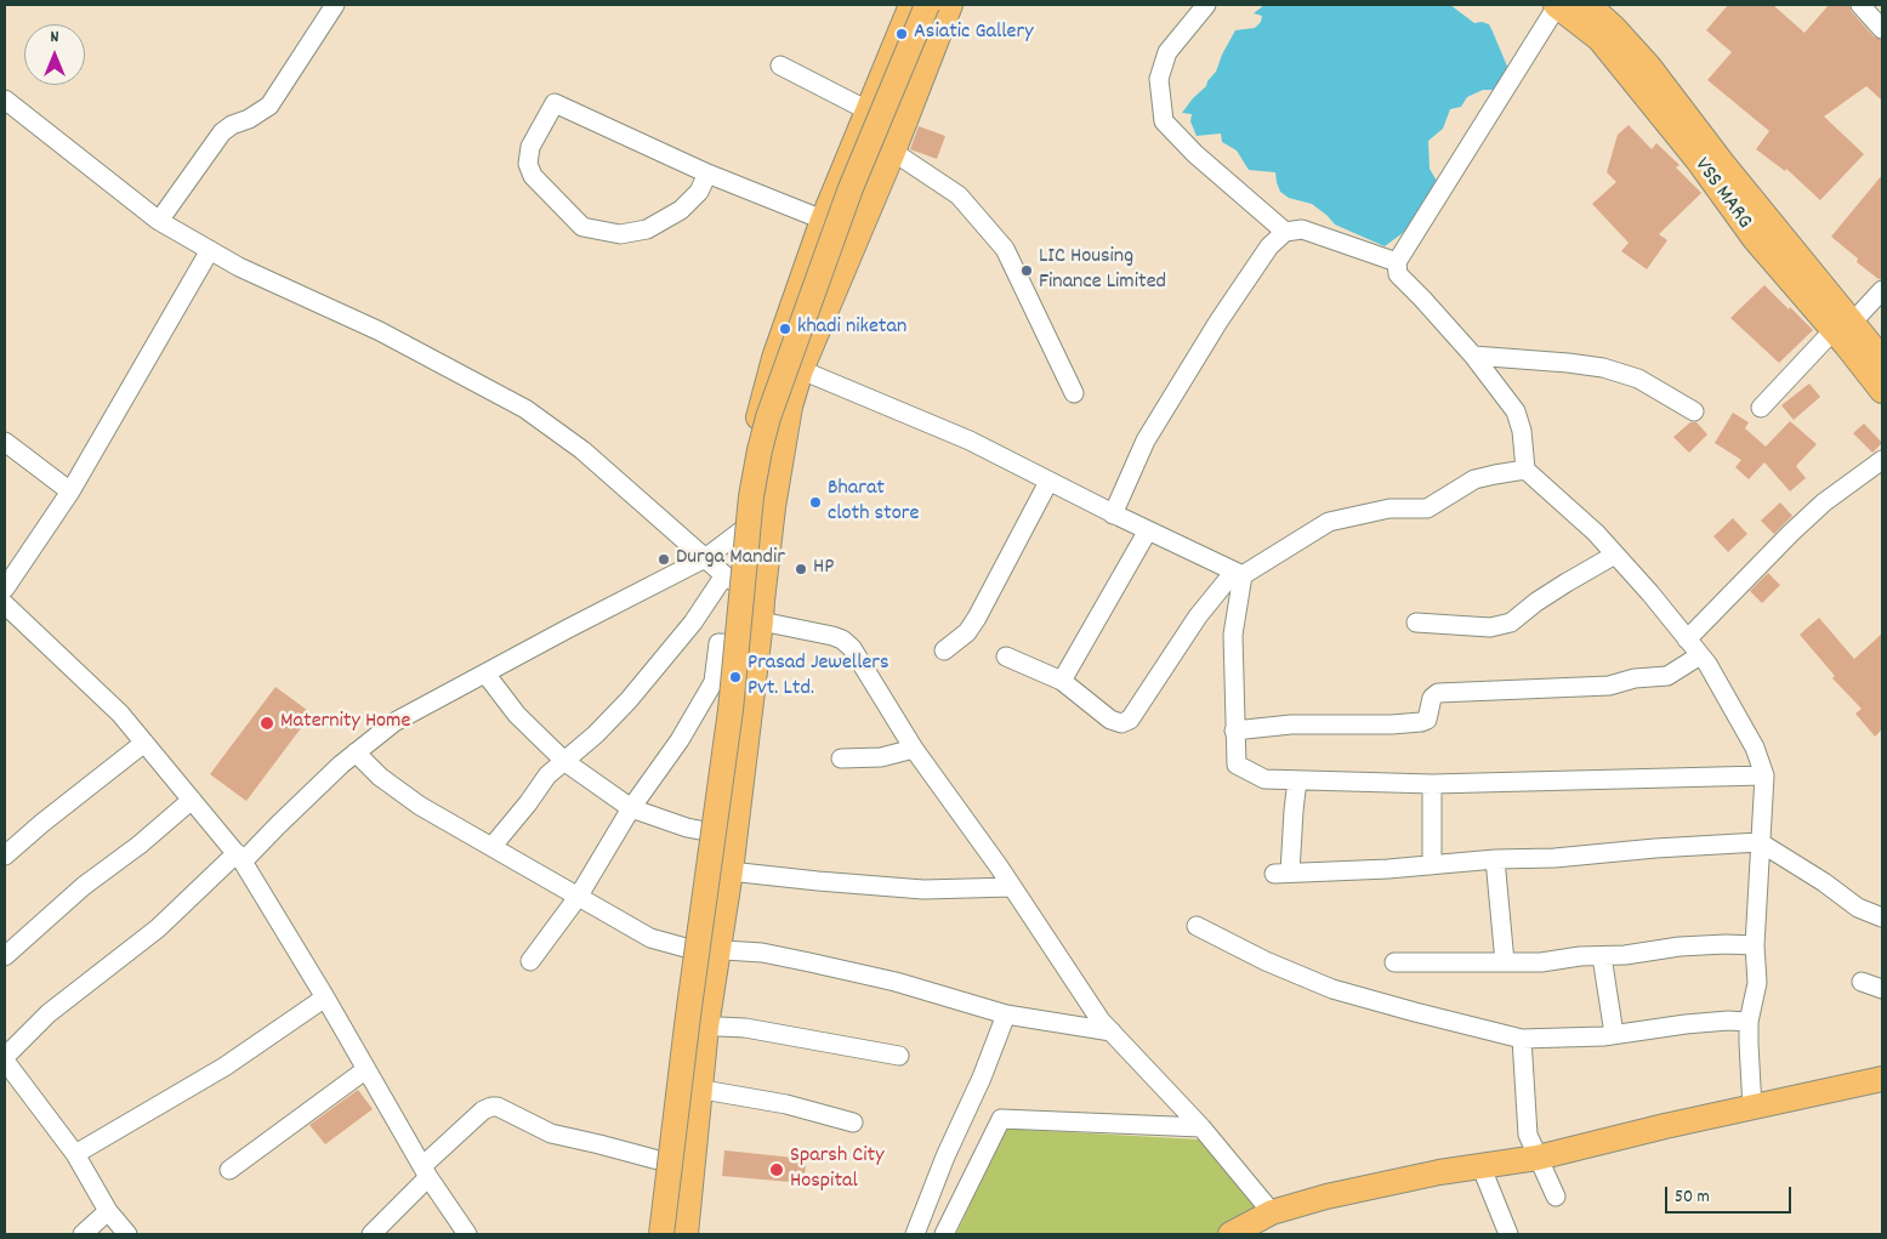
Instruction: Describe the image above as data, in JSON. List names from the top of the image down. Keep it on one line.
{"places":["Asiatic Gallery","LIC Housing Finance Limited","khadi niketan","Bharat cloth store","Durga Mandir","HP","Prasad Jewellers Pvt. Ltd.","Maternity Home","Sparsh City Hospital"],"scale_bar":"50 m","north":"top"}
